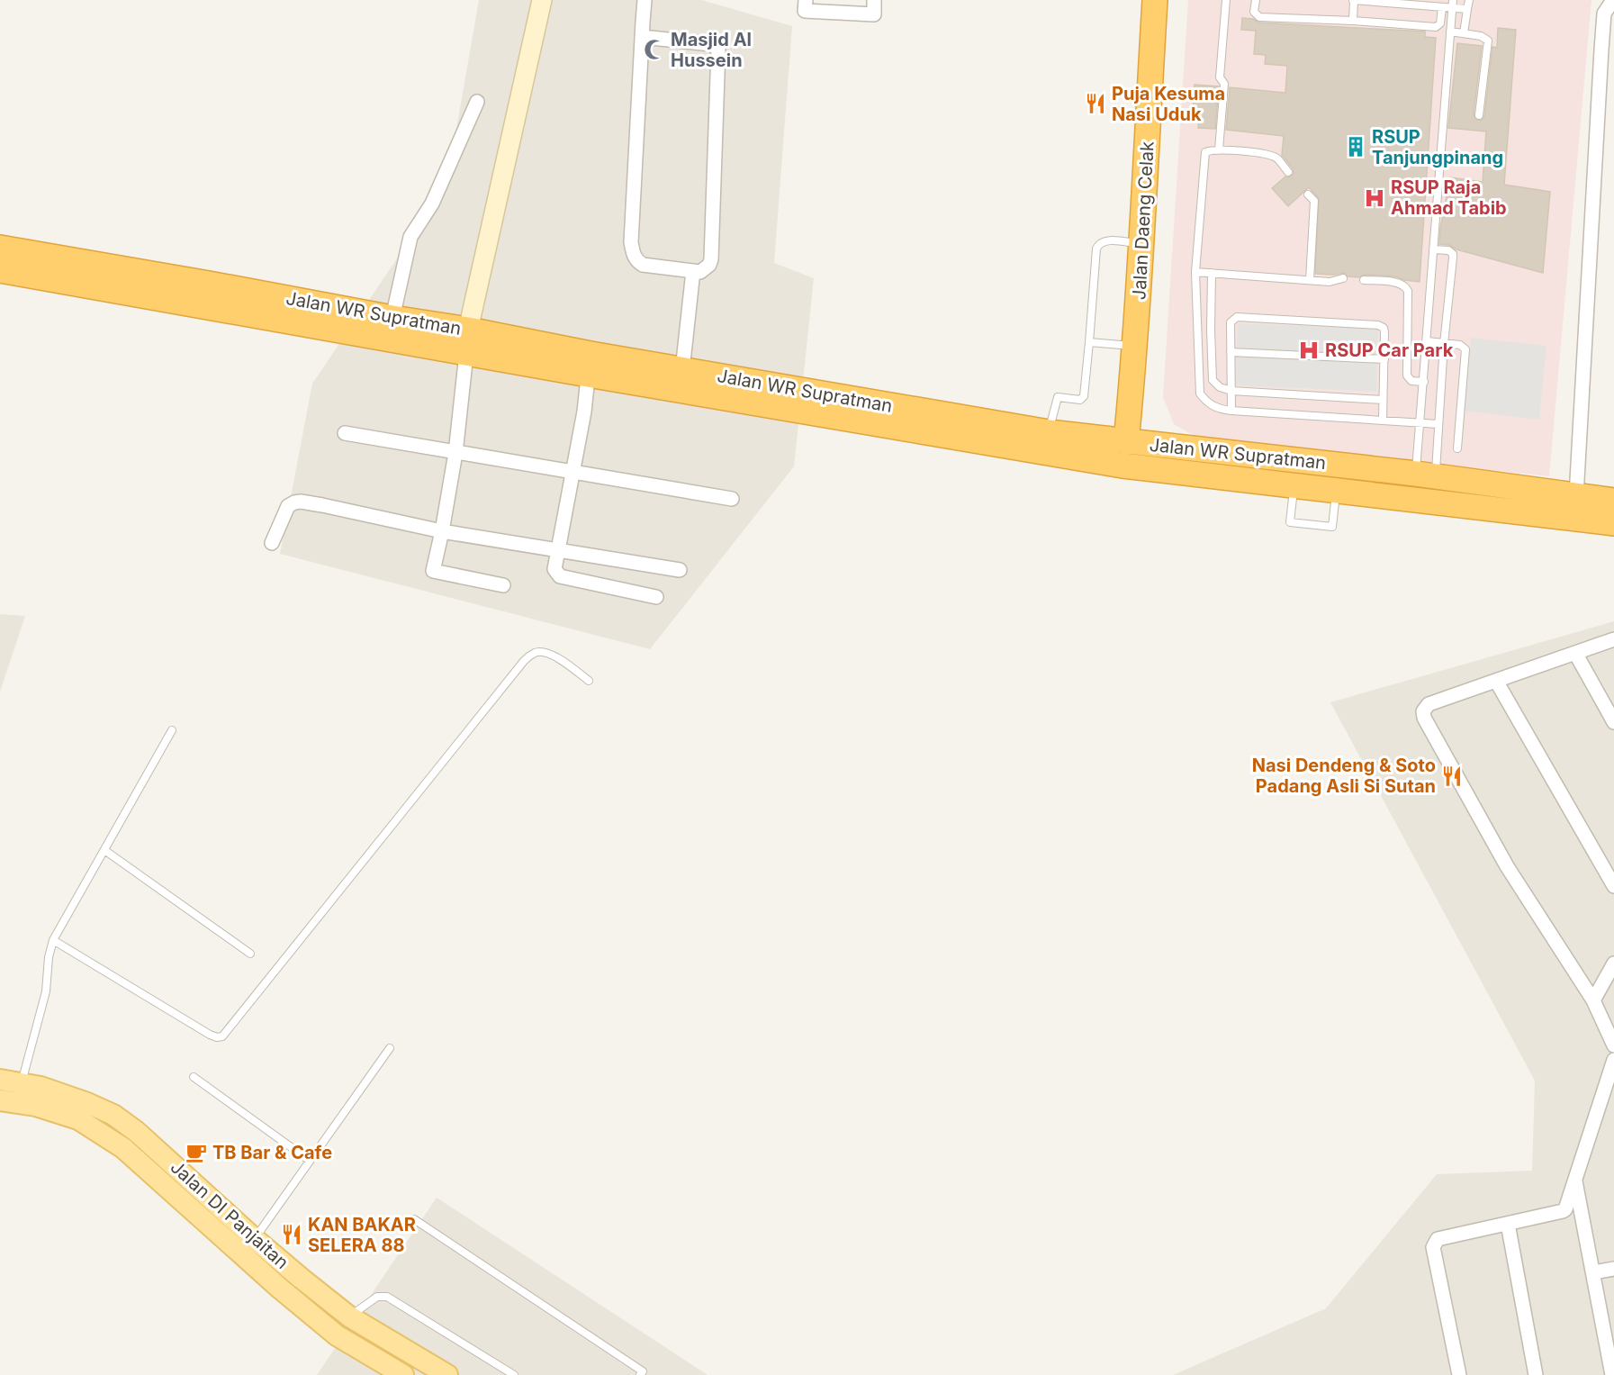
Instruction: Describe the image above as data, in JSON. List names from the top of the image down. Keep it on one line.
{"streets":{"highway":["Jalan Daeng Celak","Jalan WR Supratman"],"main road":["Jalan DI Panjaitan"]},"crossings":[["Jalan Daeng Celak","Jalan WR Supratman"]],"places":{"mosque":["Masjid Al Hussein"],"restaurant":["Puja Kesuma Nasi Uduk","Nasi Dendeng & Soto Padang Asli Si Sutan","KAN BAKAR SELERA 88"],"building":["RSUP Tanjungpinang"],"hospital":["RSUP Raja Ahmad Tabib","RSUP Car Park"],"cafe":["TB Bar & Cafe"]}}
